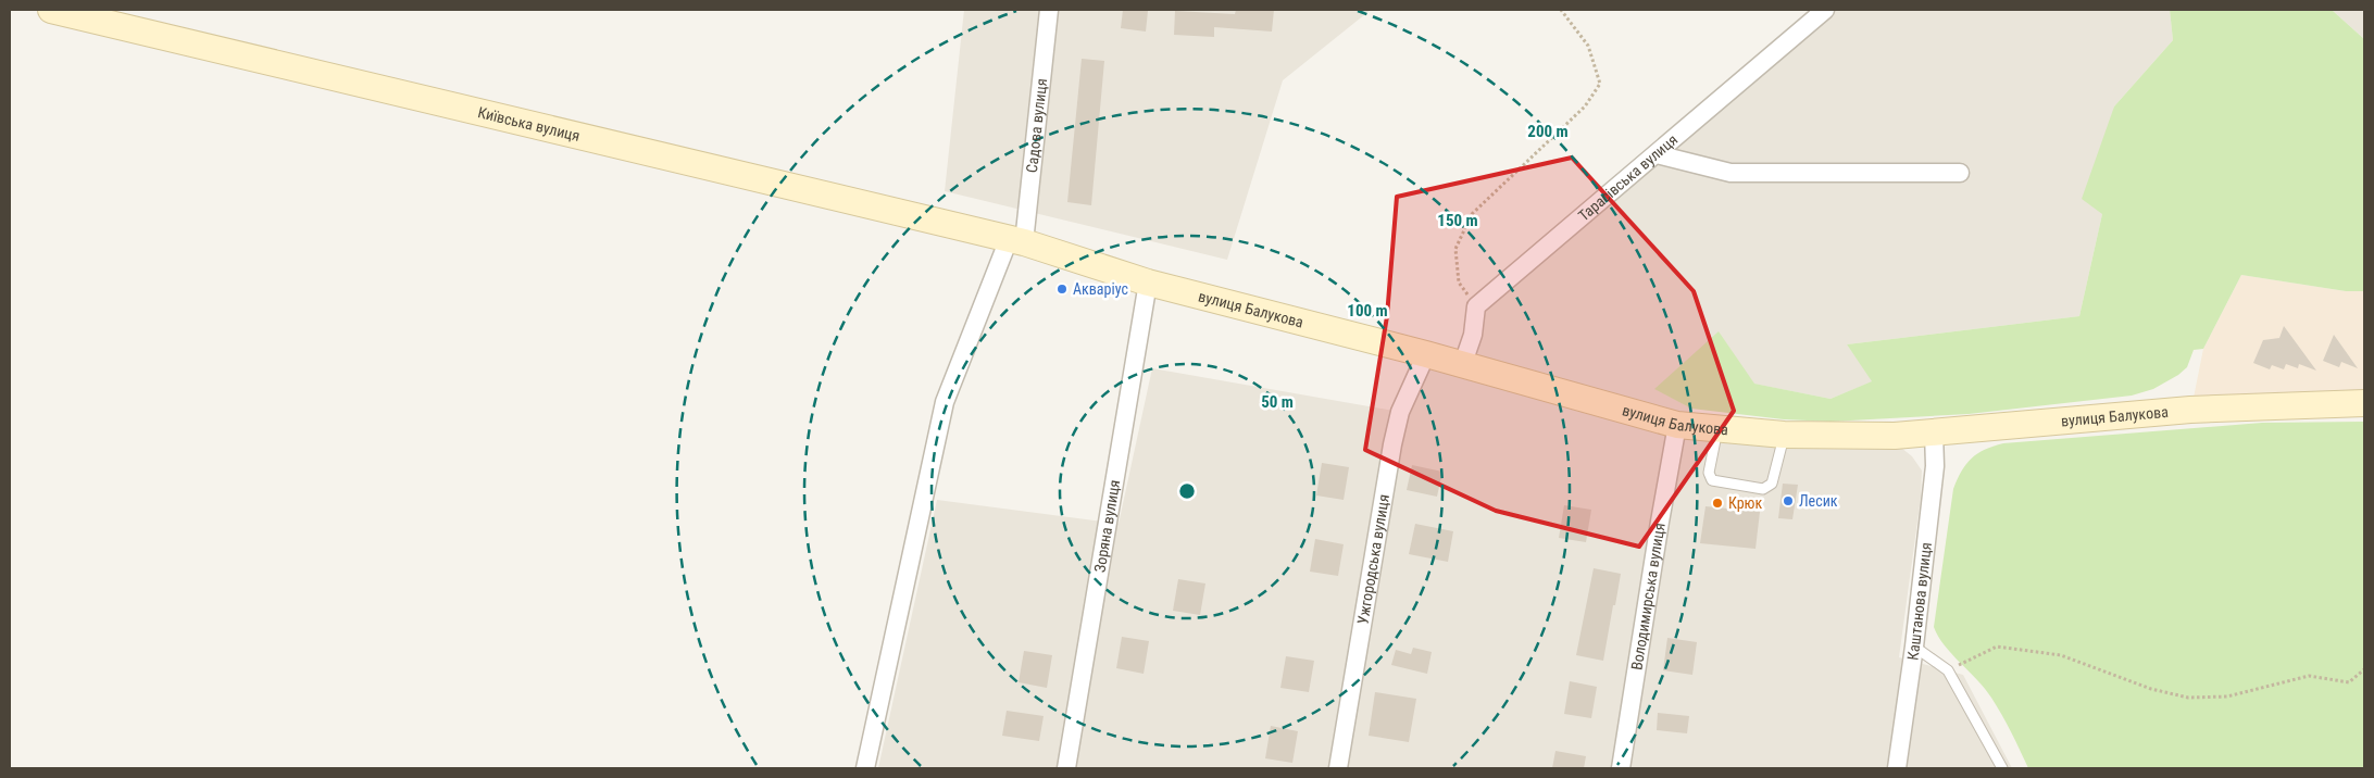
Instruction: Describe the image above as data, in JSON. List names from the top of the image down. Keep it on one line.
{"streets":{"main road":["Київська вулиця","вулиця Балукова"],"street":["Садова вулиця","Тарасівська вулиця","Зоряна вулиця","Ужгородська вулиця","Володимирська вулиця","Каштанова вулиця"]},"crossings":[["Київська вулиця","Садова вулиця"],["Київська вулиця","вулиця Балукова"],["Садова вулиця","вулиця Балукова"],["вулиця Балукова","Зоряна вулиця"],["вулиця Балукова","Ужгородська вулиця"],["вулиця Балукова","Володимирська вулиця"],["вулиця Балукова","Каштанова вулиця"]],"places":["Акваріус","Лесик","Крюк"],"rings":["200 m","150 m","100 m","50 m"]}
